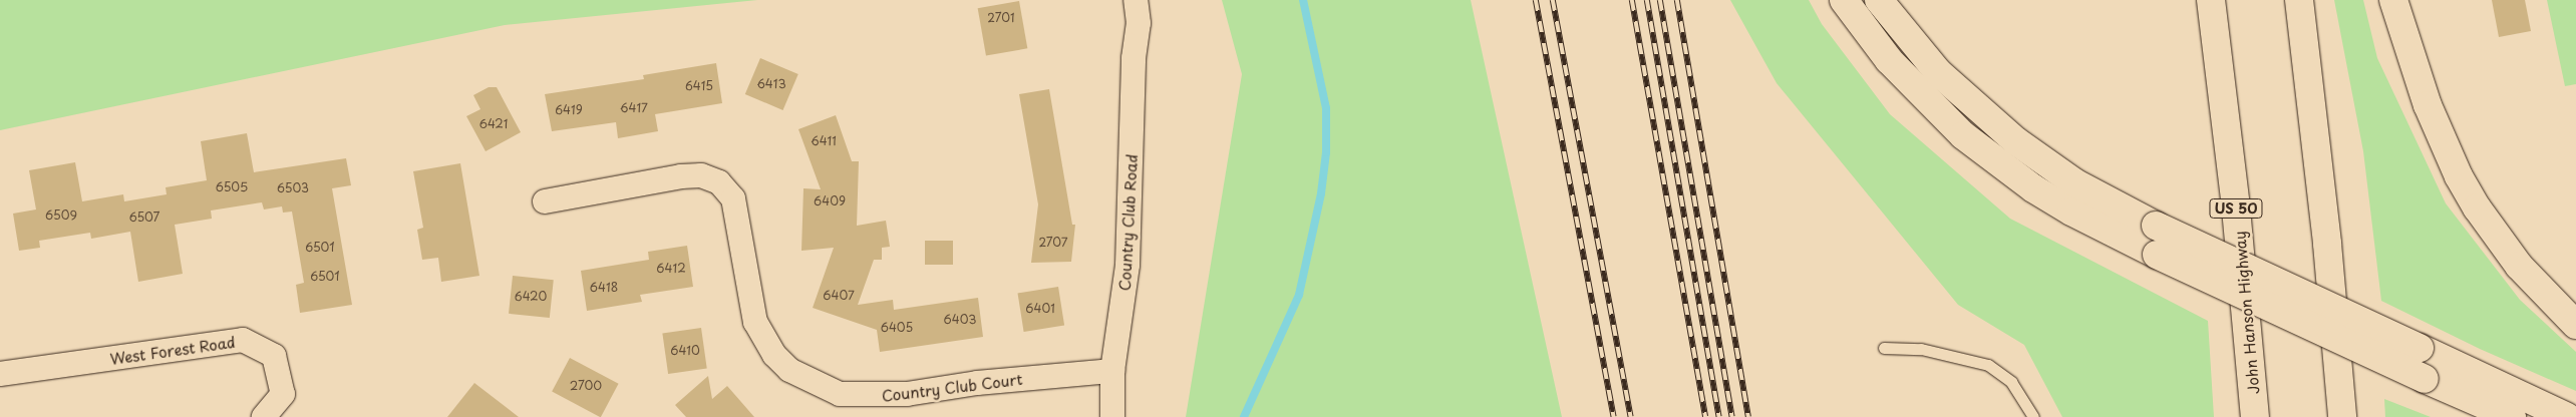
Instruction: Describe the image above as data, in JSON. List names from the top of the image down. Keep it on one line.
{"streets":{"highway":["US 50","John Hanson Highway"],"street":["Country Club Road","West Forest Road","Country Club Court"]},"crossings":[["Country Club Road","Country Club Court"]],"house_numbers":["2701","6413","6415","6417","6419","6421","6411","6505","6503","6409","6509","6507","2707","6501","6412","6501","6418","6407","6420","6401","6403","6405","6410","2700"]}
